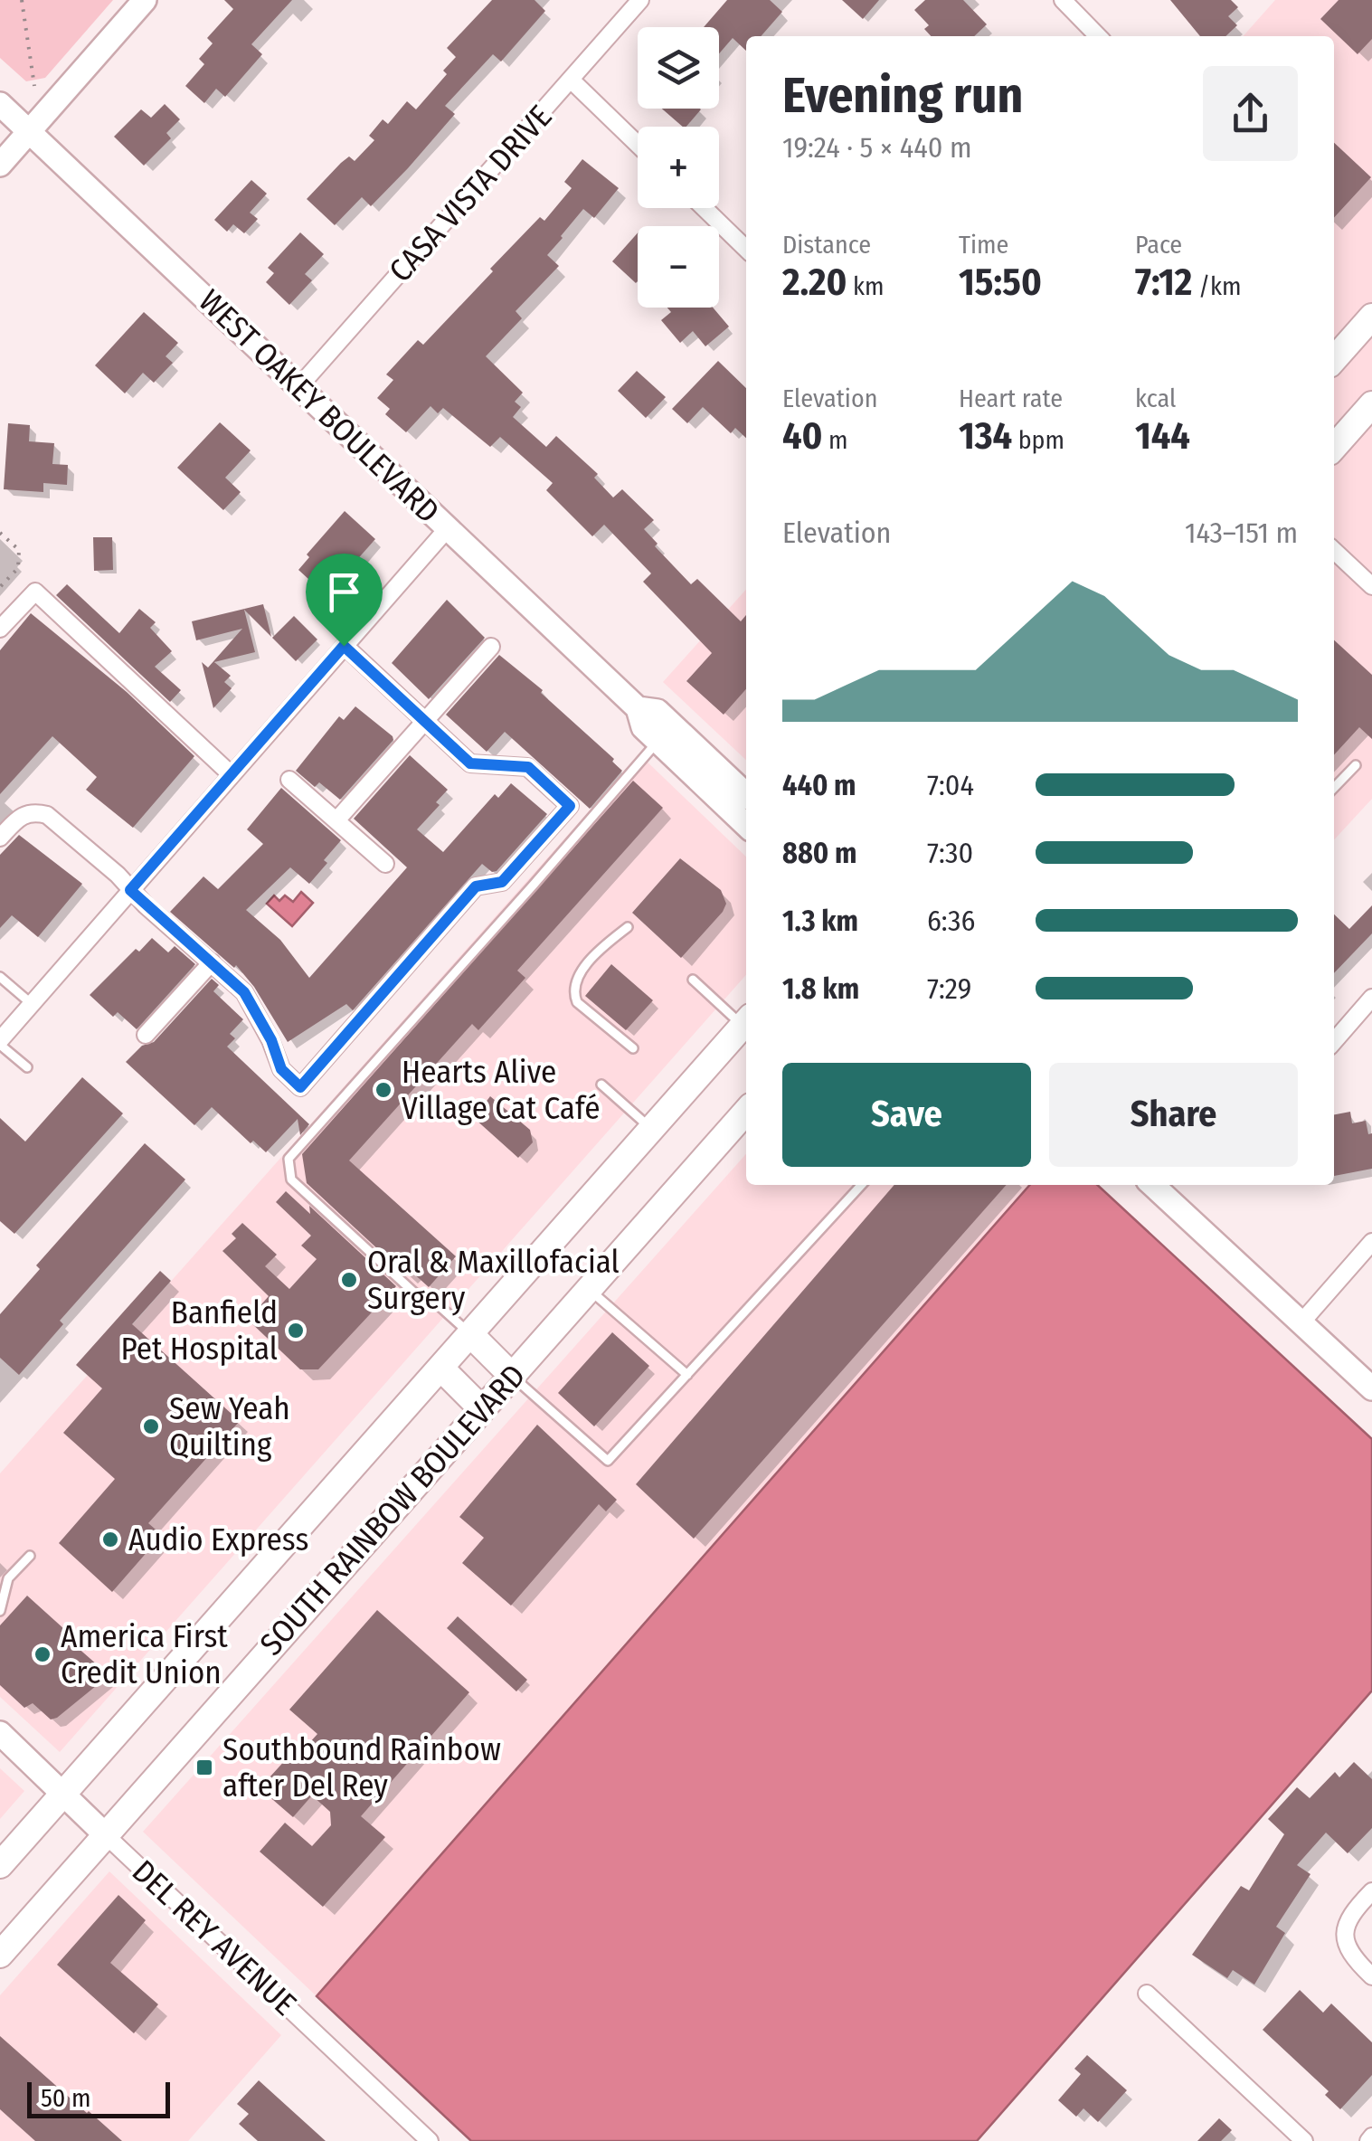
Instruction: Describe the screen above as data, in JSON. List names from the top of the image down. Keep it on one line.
{"streets":{"main road":["WEST OAKEY BOULEVARD","SOUTH RAINBOW BOULEVARD","DEL REY AVENUE"],"street":["CASA VISTA DRIVE"]},"crossings":[["CASA VISTA DRIVE","WEST OAKEY BOULEVARD"],["SOUTH RAINBOW BOULEVARD","DEL REY AVENUE"]],"places":{"other":["Hearts Alive Village Cat Café","Oral & Maxillofacial Surgery","Banfield Pet Hospital","Sew Yeah Quilting","Audio Express","America First Credit Union"],"transit":["Southbound Rainbow after Del Rey"]},"scale_bar":"50 m","page":{"map_buttons":["+","−"],"heading":["Evening run","19:24 · 5 × 440 m"],"stats":[["Distance","2.20 km"],["Time","15:50"],["Pace","7:12 /km"],["Elevation","40 m"],["Heart rate","134 bpm"],["kcal","144"]],"chart":["Elevation","143–151 m"],"list":[{"name":"440 m","note":"7:04"},{"name":"880 m","note":"7:30"},{"name":"1.3 km","note":"6:36"},{"name":"1.8 km","note":"7:29"}],"buttons":["Save","Share"],"scale":"50 m"}}
